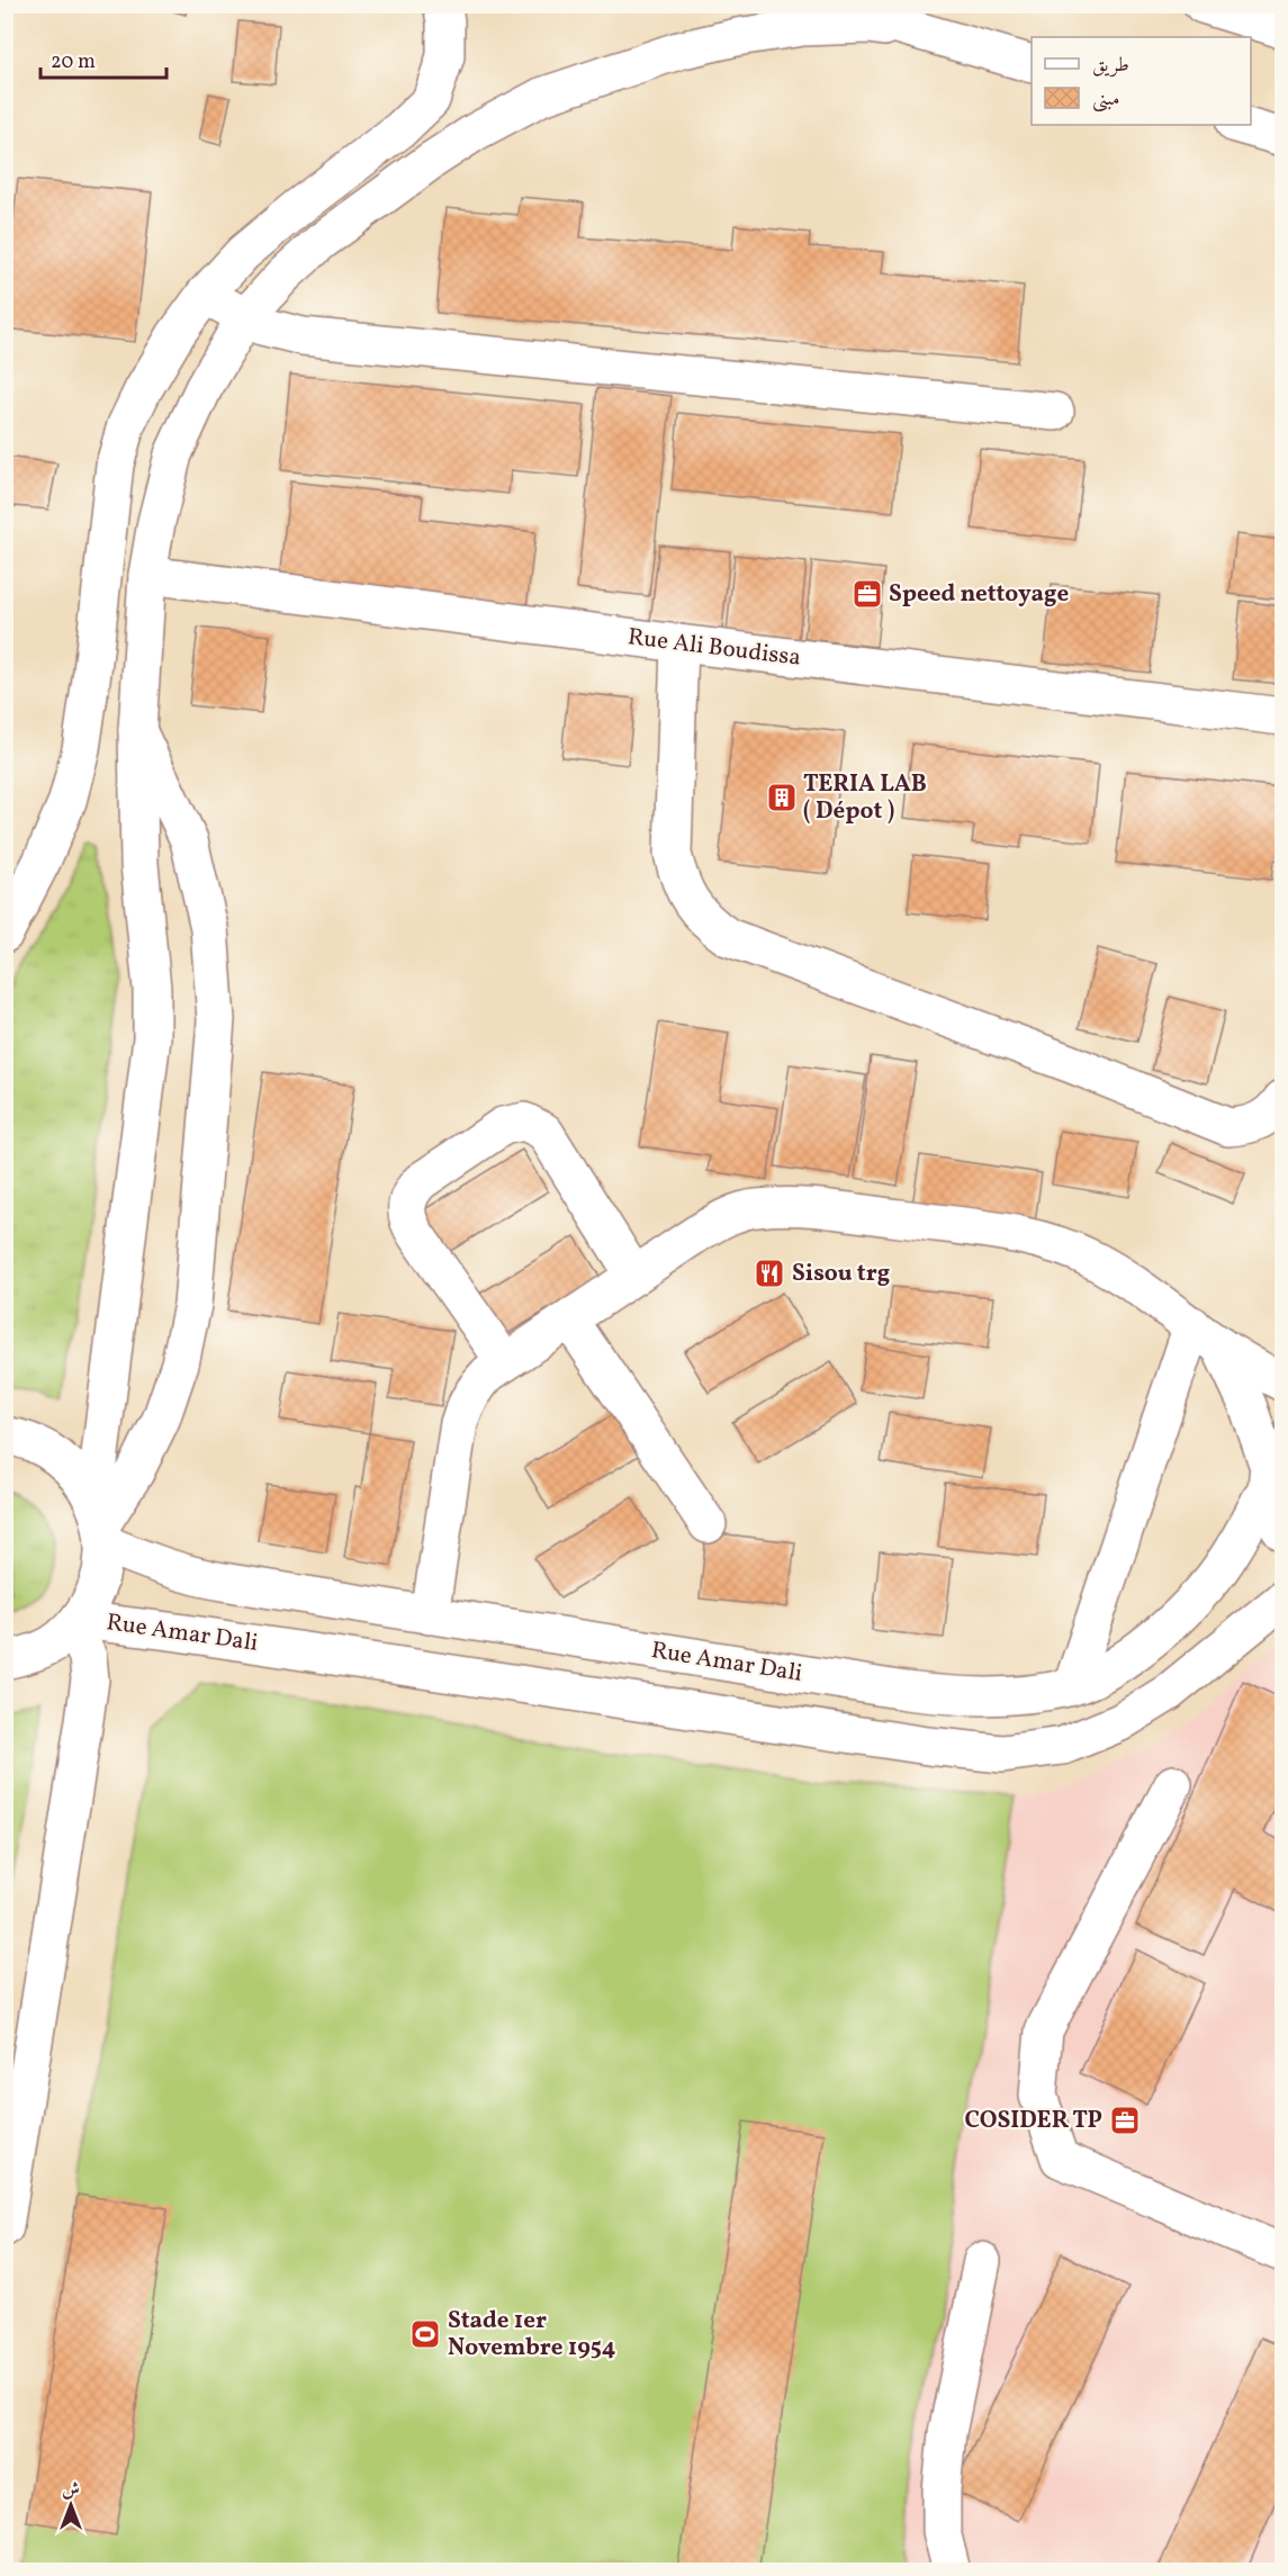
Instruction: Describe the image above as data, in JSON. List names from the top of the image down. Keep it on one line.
{"streets":{"main road":["Rue Ali Boudissa","Rue Amar Dali"]},"places":{"office":["Speed nettoyage","COSIDER TP"],"building":["TERIA LAB ( Dépot )"],"restaurant":["Sisou trg"],"sports":["Stade 1er Novembre 1954"]},"legend":["طريق","مبنى"],"scale_bar":"20 m","north":"top"}
